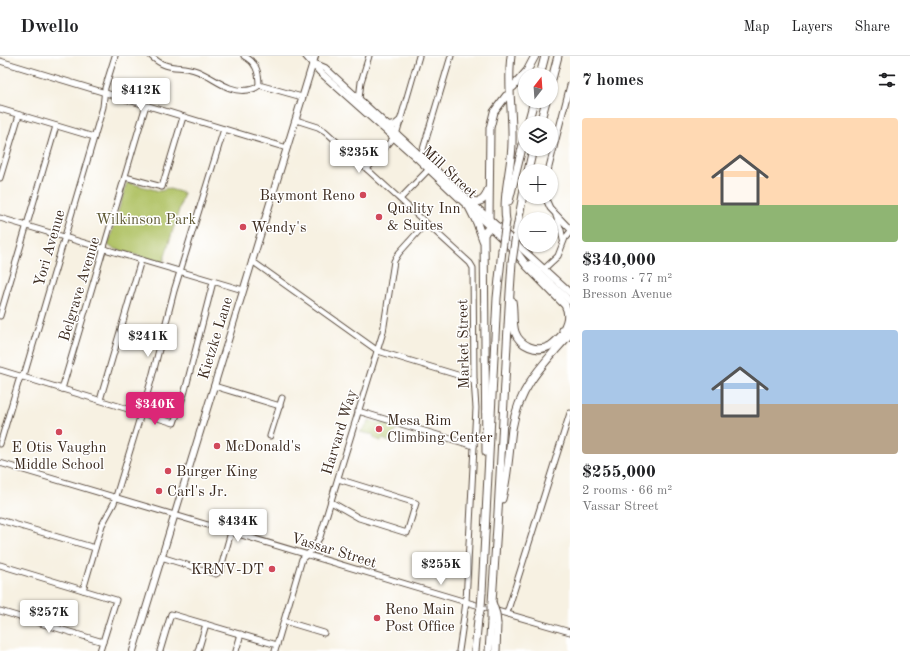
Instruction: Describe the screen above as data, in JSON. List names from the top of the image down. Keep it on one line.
{"streets":{"main road":["Mill Street","Kietzke Lane"],"street":["Yori Avenue","Belgrave Avenue","Market Street","Harvard Way","Vassar Street"]},"crossings":[["Mill Street","Kietzke Lane"],["Kietzke Lane","Market Street"],["Kietzke Lane","Vassar Street"],["Market Street","Harvard Way"],["Market Street","Vassar Street"],["Harvard Way","Vassar Street"]],"parks":["Wilkinson Park"],"places":["Baymont Reno","Quality Inn & Suites","Wendy's","Mesa Rim Climbing Center","E Otis Vaughn Middle School","McDonald's","Burger King","Carl's Jr.","KRNV-DT","Reno Main Post Office"],"north":"top","page":{"header":"Dwello","nav":["Map","Layers","Share"],"heading":"7 homes","map_buttons":["+","−"],"price":["$412K","$235K","$241K","$340K","$434K","$255K","$257K"],"list":[{"name":"$340,000","note":"3 rooms · 77 m² · Bresson Avenue"},{"name":"$255,000","note":"2 rooms · 66 m² · Vassar Street"}]}}
